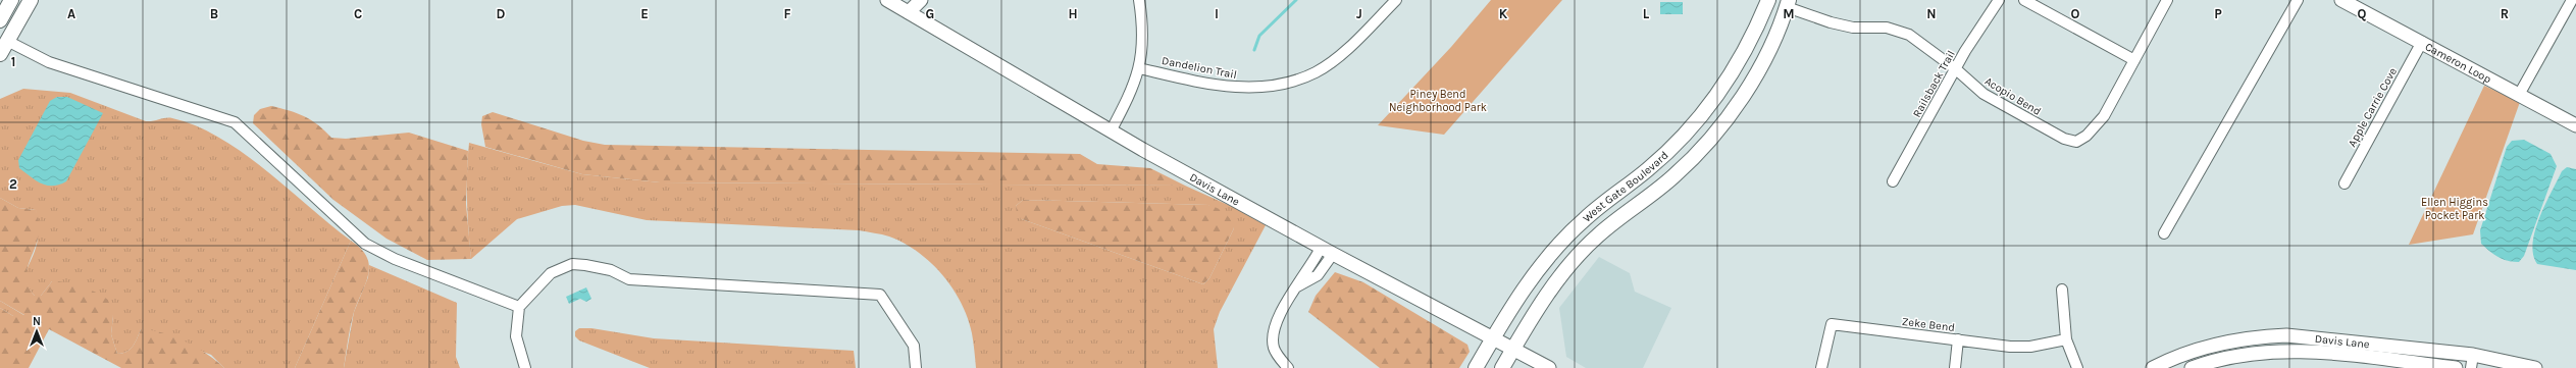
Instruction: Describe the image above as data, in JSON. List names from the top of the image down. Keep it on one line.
{"streets":{"main road":["West Gate Boulevard"],"street":["Cameron Loop","Dandelion Trail","Railsback Trail","Acopio Bend","Apple Carrie Cove","Davis Lane","Zeke Bend"]},"crossings":[["Cameron Loop","Apple Carrie Cove"],["Railsback Trail","Acopio Bend"],["Acopio Bend","West Gate Boulevard"],["West Gate Boulevard","Davis Lane"]],"parks":["Piney Bend Neighborhood Park","Ellen Higgins Pocket Park"],"north":"top","grid":{"columns":["A","B","C","D","E","F","G","H","I","J","K","L","M","N","O","P","Q","R"],"rows":["1","2"]}}
